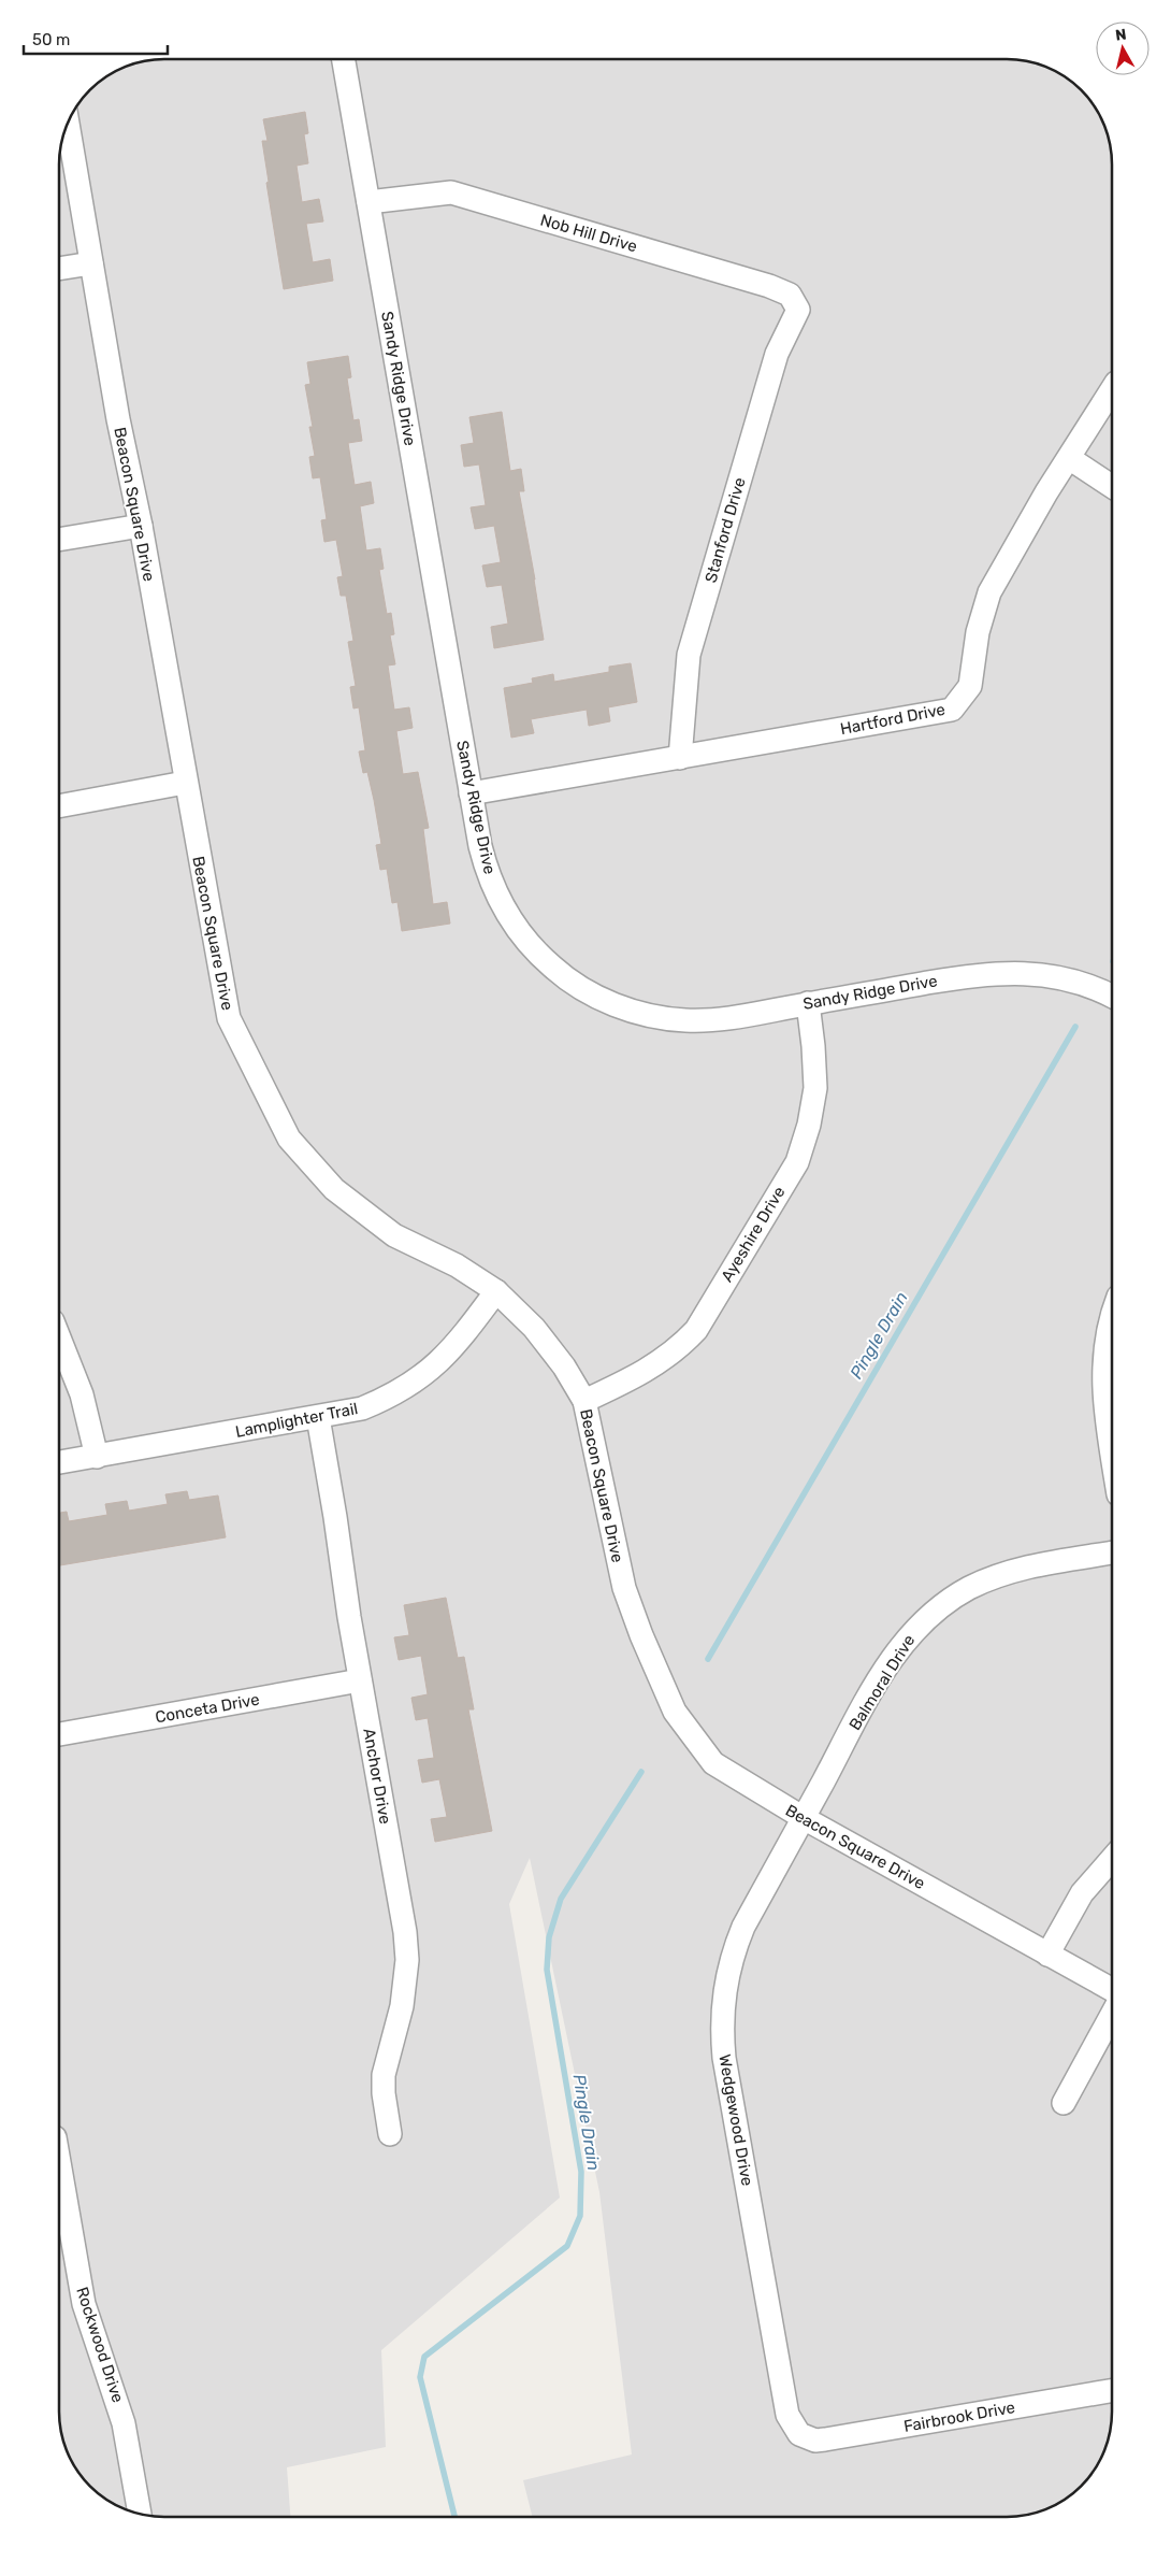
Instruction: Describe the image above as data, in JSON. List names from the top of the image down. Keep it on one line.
{"streets":{"street":["Nob Hill Drive","Sandy Ridge Drive","Beacon Square Drive","Stanford Drive","Hartford Drive","Ayeshire Drive","Lamplighter Trail","Balmoral Drive","Conceta Drive","Anchor Drive","Wedgewood Drive","Rockwood Drive","Fairbrook Drive"]},"crossings":[["Nob Hill Drive","Sandy Ridge Drive"],["Nob Hill Drive","Stanford Drive"],["Sandy Ridge Drive","Hartford Drive"],["Sandy Ridge Drive","Ayeshire Drive"],["Beacon Square Drive","Ayeshire Drive"],["Beacon Square Drive","Lamplighter Trail"],["Beacon Square Drive","Balmoral Drive"],["Beacon Square Drive","Wedgewood Drive"],["Stanford Drive","Hartford Drive"],["Lamplighter Trail","Anchor Drive"],["Balmoral Drive","Wedgewood Drive"],["Conceta Drive","Anchor Drive"],["Wedgewood Drive","Fairbrook Drive"]],"water":["Pingle Drain"],"scale_bar":"50 m","north":"top"}
